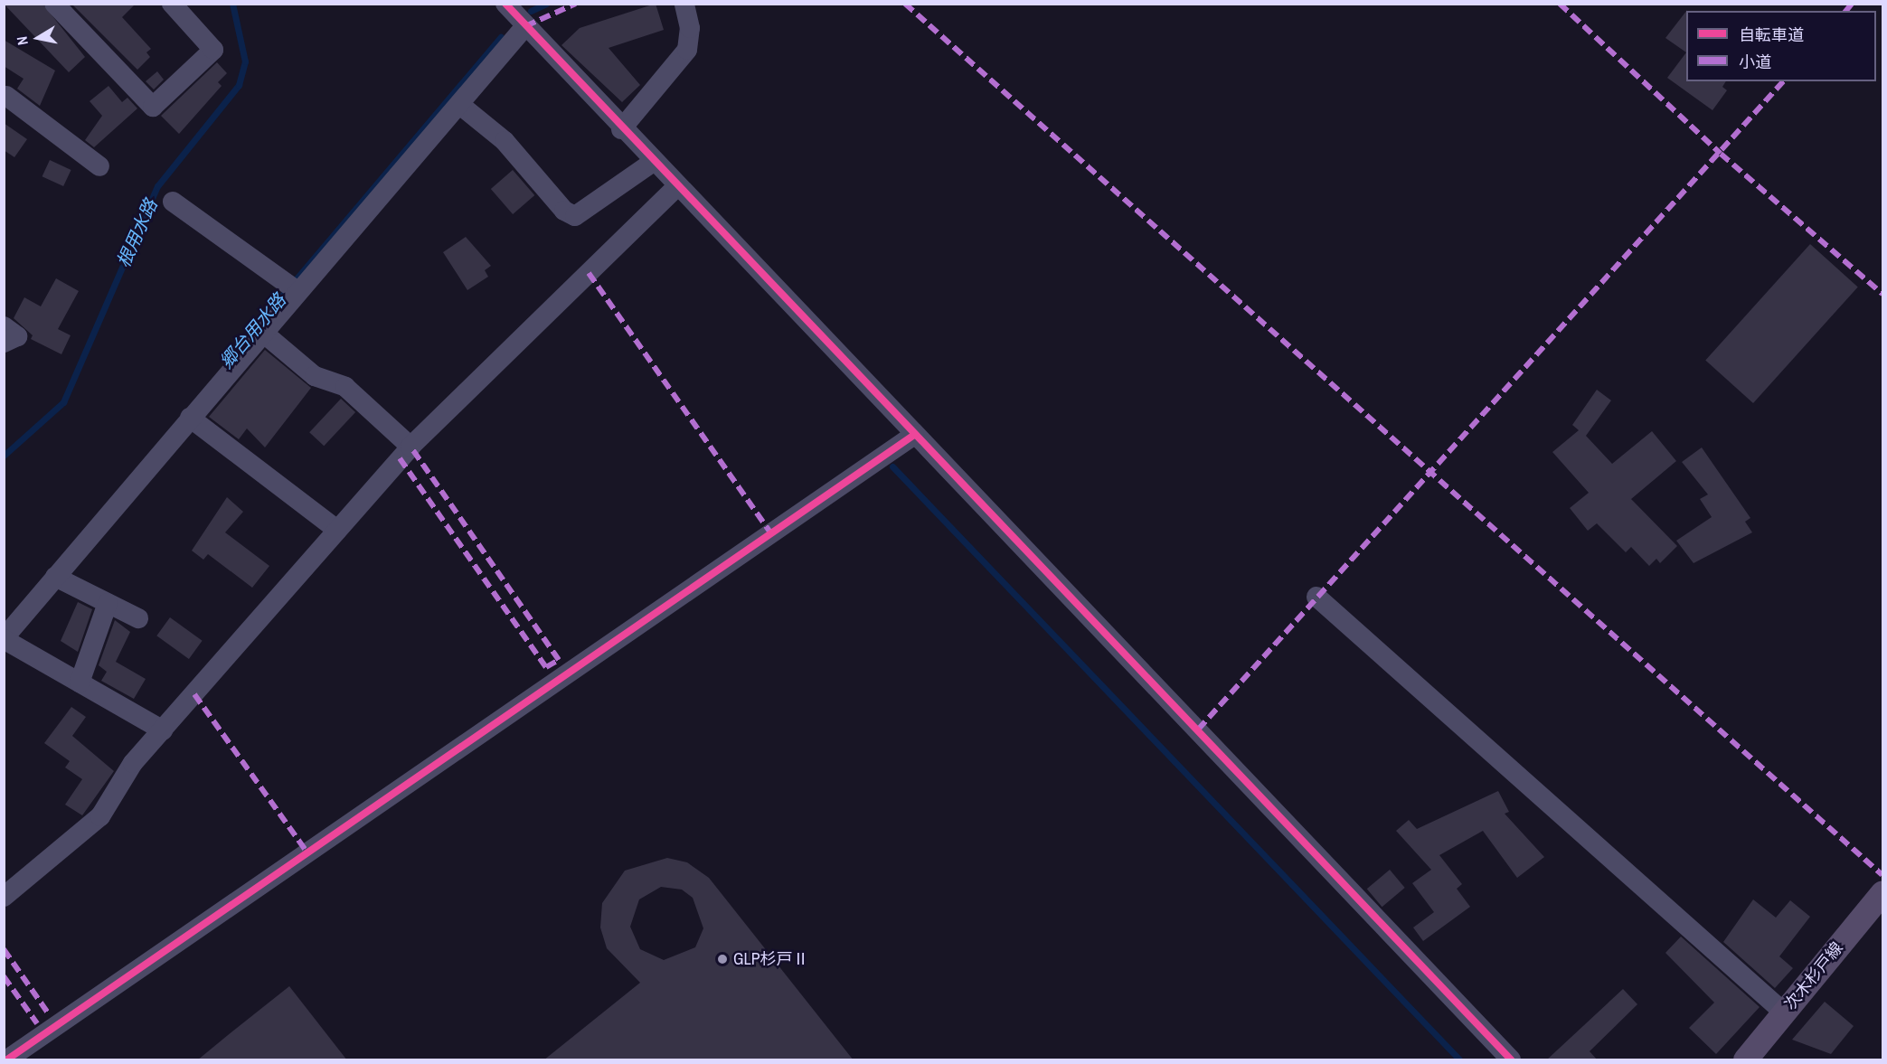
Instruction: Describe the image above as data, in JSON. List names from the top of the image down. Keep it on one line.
{"streets":{"main road":["次木杉戸線"]},"water":["根用水路","郷台用水路"],"places":["GLP杉戸Ⅱ"],"legend":["自転車道","小道"],"north":"left"}
